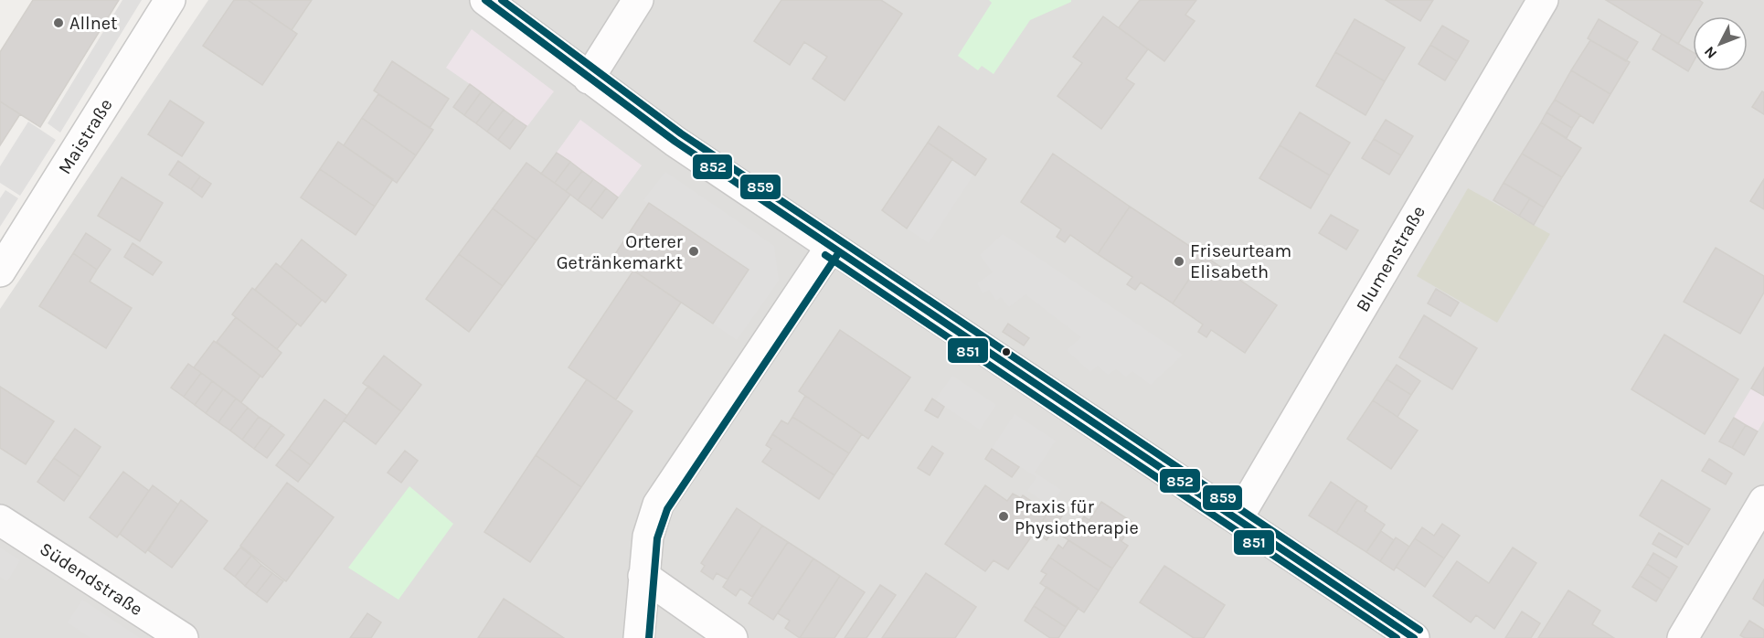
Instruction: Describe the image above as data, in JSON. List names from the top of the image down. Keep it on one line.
{"streets":{"street":["Maistraße","Blumenstraße","Südendstraße"]},"places":["Allnet","Orterer Getränkemarkt","Friseurteam Elisabeth","Praxis für Physiotherapie"],"lines":["transit line 852","transit line 859","transit line 851"],"north":"bottom left"}
